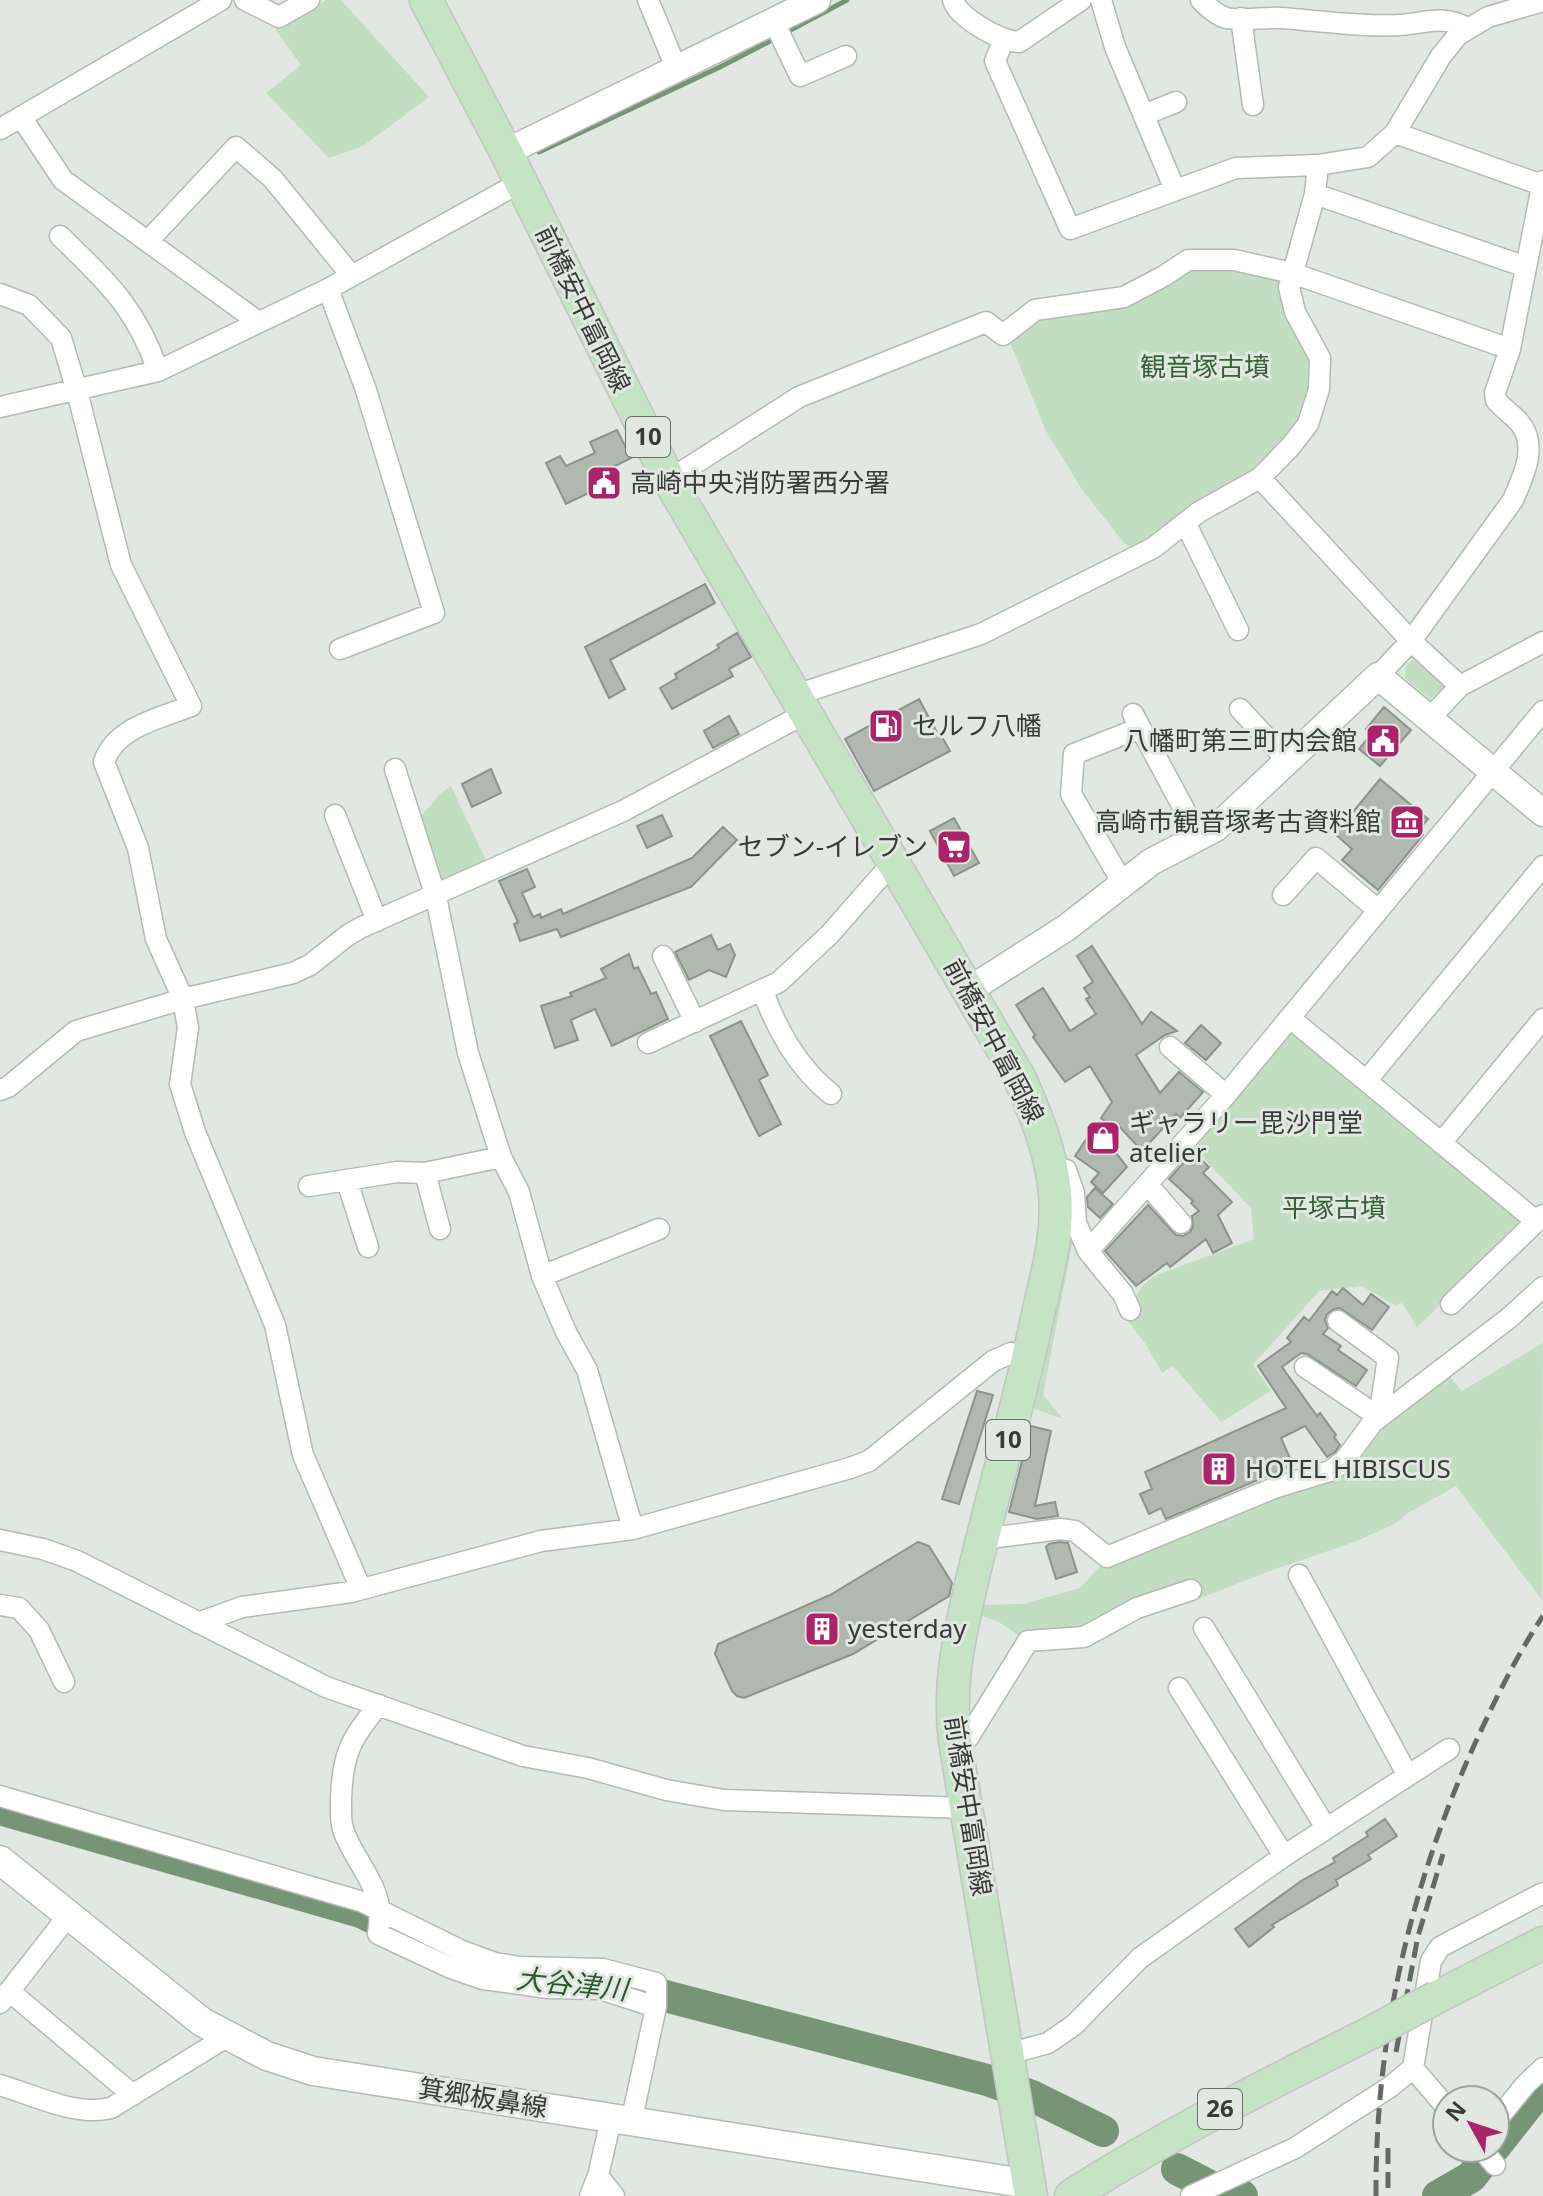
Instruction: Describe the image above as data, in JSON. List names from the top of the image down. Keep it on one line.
{"streets":{"main road":["前橋安中富岡線","10","箕郷板鼻線","26"]},"crossings":[["前橋安中富岡線","箕郷板鼻線"]],"water":["大谷津川"],"parks":["観音塚古墳","平塚古墳"],"places":{"public building":["高崎中央消防署西分署","八幡町第三町内会館"],"fuel station":["セルフ八幡"],"museum":["高崎市観音塚考古資料館"],"supermarket":["セブン-イレブン"],"shop":["ギャラリー毘沙門堂 atelier"],"building":["HOTEL HIBISCUS","yesterday"]},"north":"top left"}
